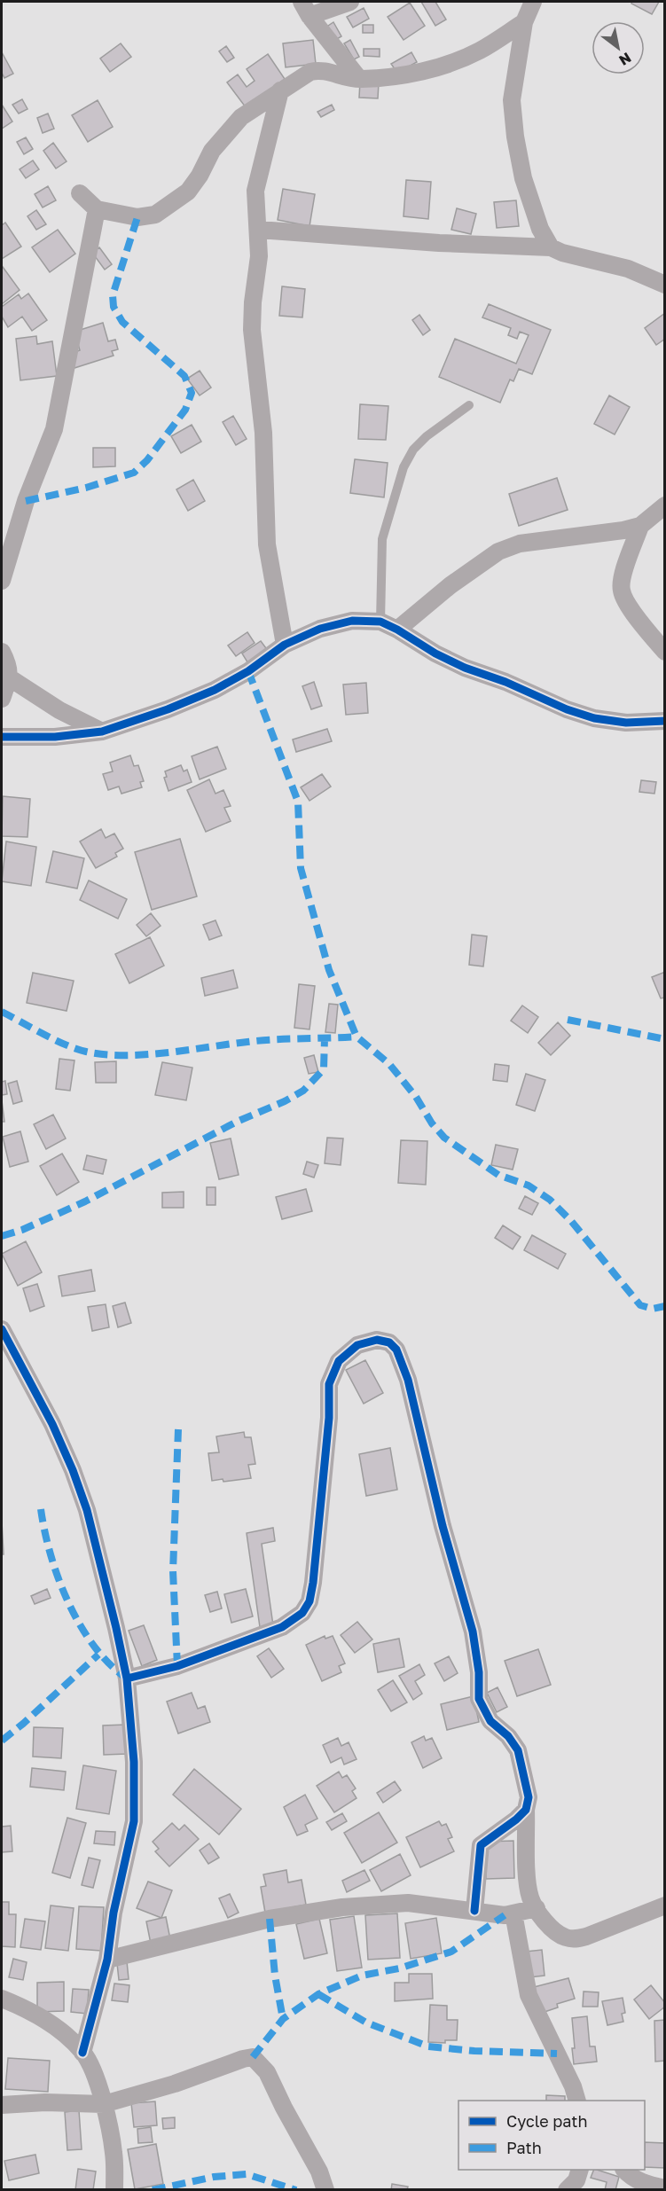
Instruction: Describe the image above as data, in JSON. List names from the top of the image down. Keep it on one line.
{"legend":["Cycle path","Path"],"north":"bottom right"}
